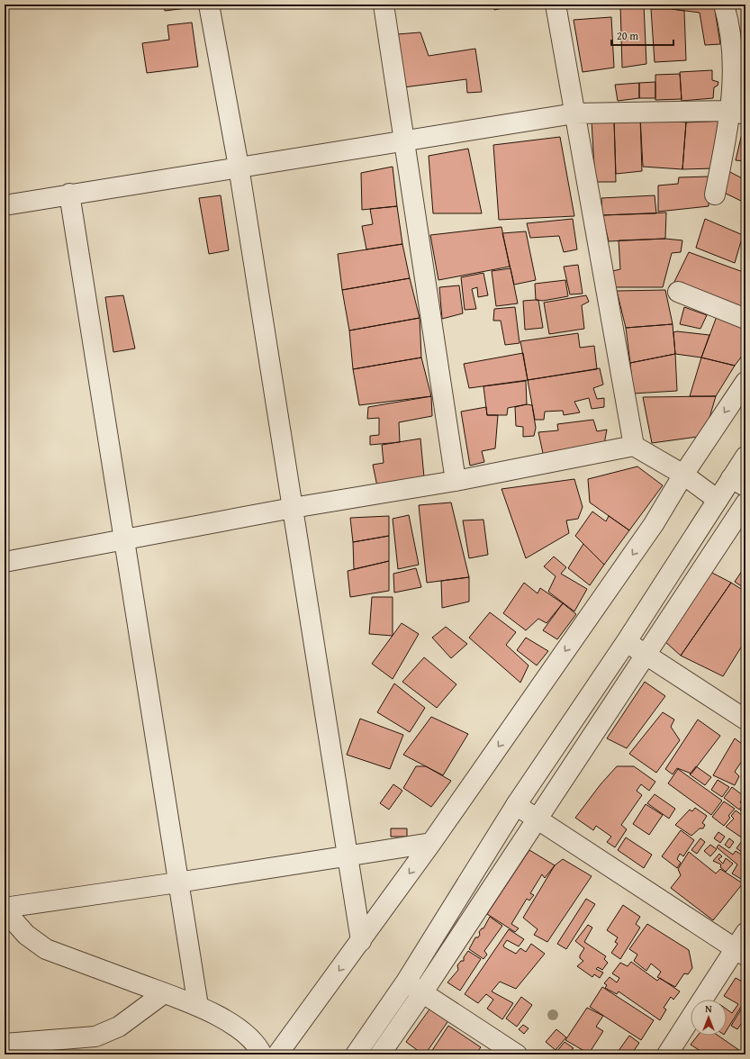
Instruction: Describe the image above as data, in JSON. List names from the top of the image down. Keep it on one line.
{"scale_bar":"20 m","north":"top"}
